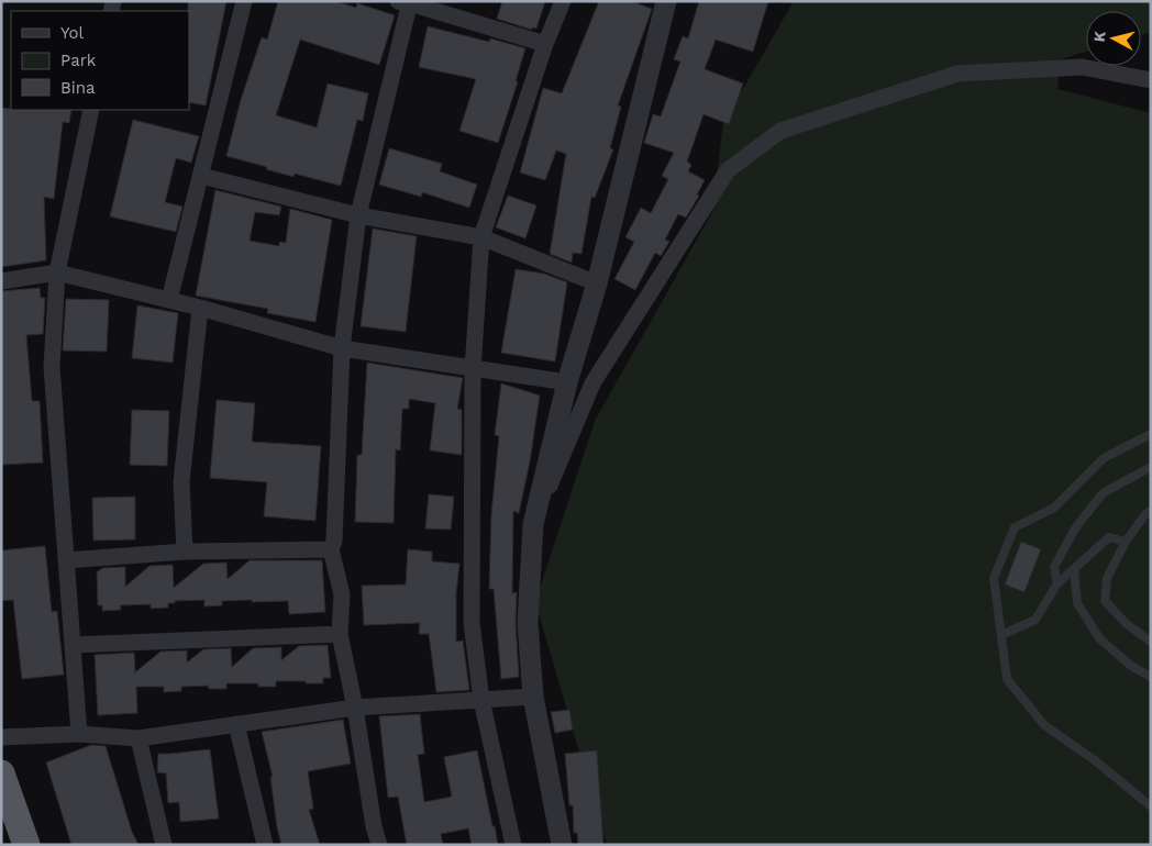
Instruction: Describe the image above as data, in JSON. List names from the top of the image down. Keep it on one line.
{"legend":["Yol","Park","Bina"],"north":"left"}
